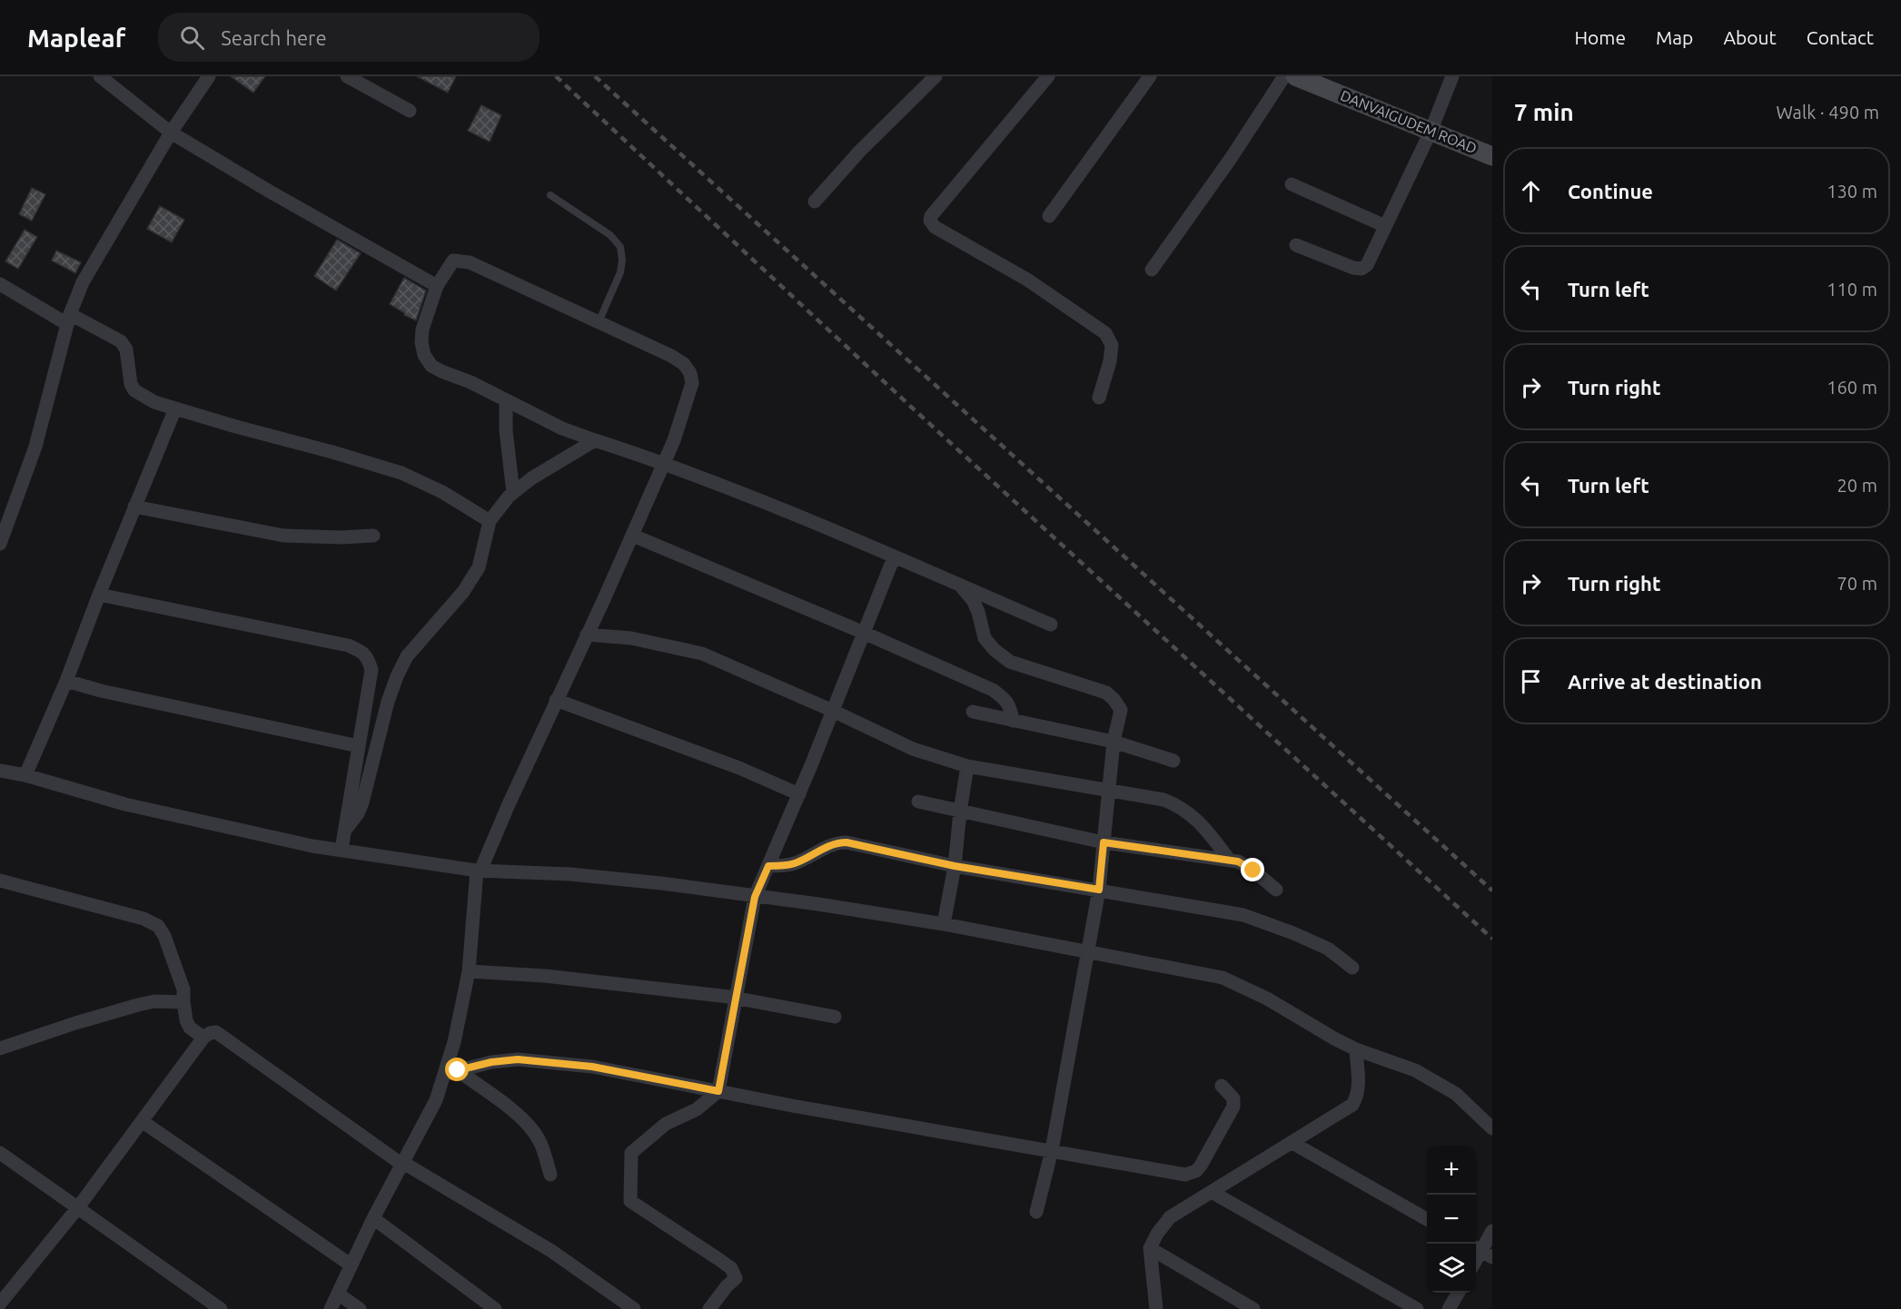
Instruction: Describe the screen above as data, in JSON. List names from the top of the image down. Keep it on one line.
{"streets":{"street":["DANVAIGUDEM ROAD"]},"page":{"header":"Mapleaf","search":"Search here","nav":["Home","Map","About","Contact"],"heading":["7 min","Walk · 490 m"],"list":[["Continue","130 m"],["Turn left","110 m"],["Turn right","160 m"],["Turn left","20 m"],["Turn right","70 m"],"Arrive at destination"],"map_buttons":["+","−"]}}
